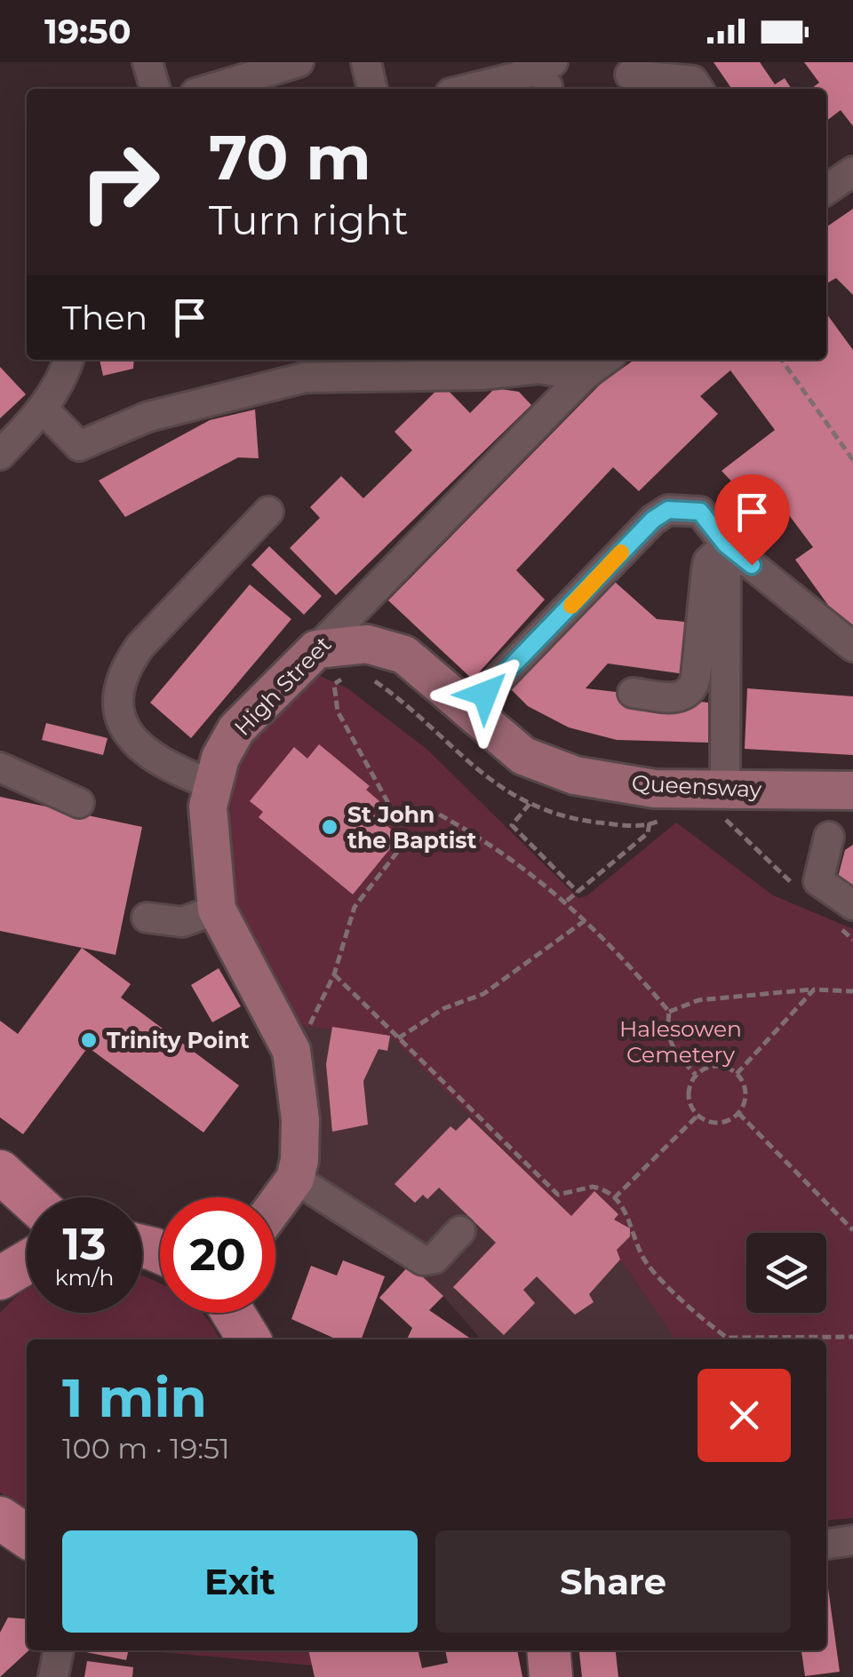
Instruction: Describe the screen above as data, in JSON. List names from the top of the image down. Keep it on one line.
{"streets":{"main road":["High Street","Queensway"]},"crossings":[["High Street","Queensway"]],"parks":["Halesowen Cemetery"],"places":["St John the Baptist","Trinity Point"],"page":{"status":"19:50","turn":["70 m","Turn right"],"then":"Then","speed":"13 km/h","limit":"20","heading":["1 min","100 m · 19:51"],"buttons":["Exit","Share"]}}
